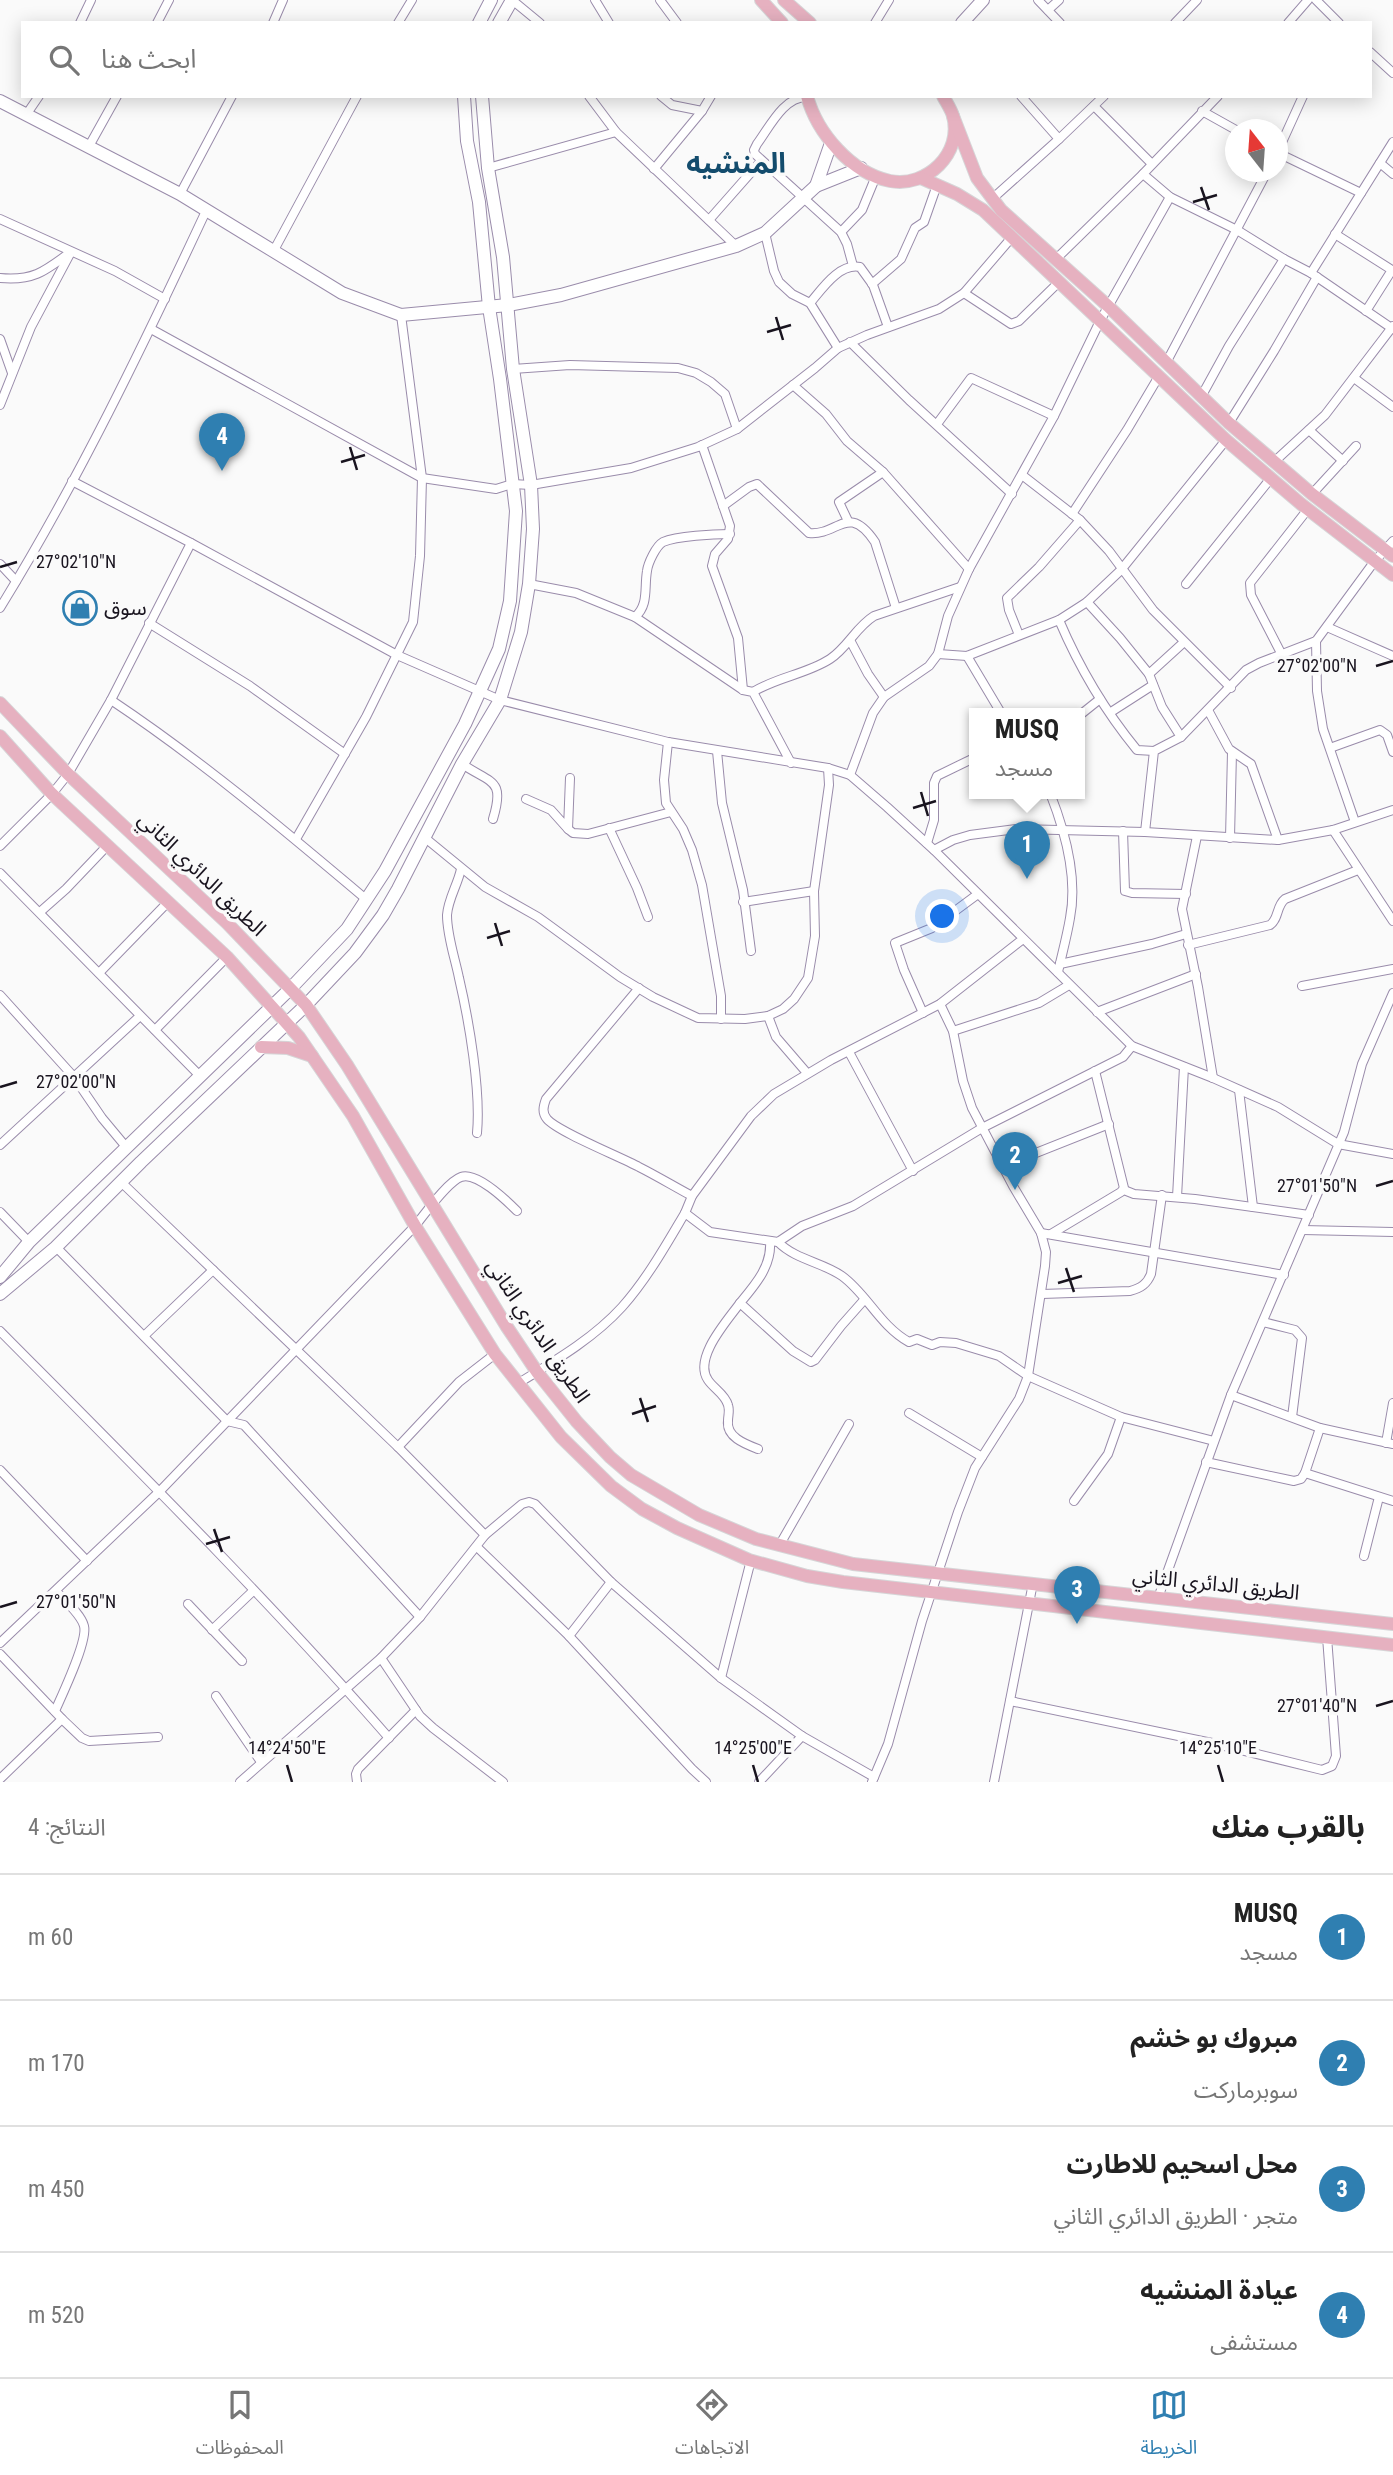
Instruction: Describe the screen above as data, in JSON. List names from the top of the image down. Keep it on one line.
{"streets":{"main road":["الطريق الدائري الثاني"]},"districts":["المنشيه"],"places":{"shop":["سوق"]},"north":"top","page":{"search":"ابحث هنا","pins":["4","1","2","3"],"popup":["MUSQ","مسجد"],"heading":["بالقرب منك","النتائج: 4"],"list":[{"mark":"1","name":"MUSQ","note":"مسجد","value":"60 m"},{"mark":"2","name":"مبروك بو خشم","note":"سوبرماركت","value":"170 m"},{"mark":"3","name":"محل اسحيم للاطارت","note":"متجر · الطريق الدائري الثاني","value":"450 m"},{"mark":"4","name":"عيادة المنشيه","note":"مستشفى","value":"520 m"}],"nav":["الخريطة","الاتجاهات","المحفوظات"]},"coordinates":["27°02'10\"N","27°02'00\"N","27°01'50\"N","27°01'40\"N","14°24'50\"E","14°25'00\"E","14°25'10\"E"]}
